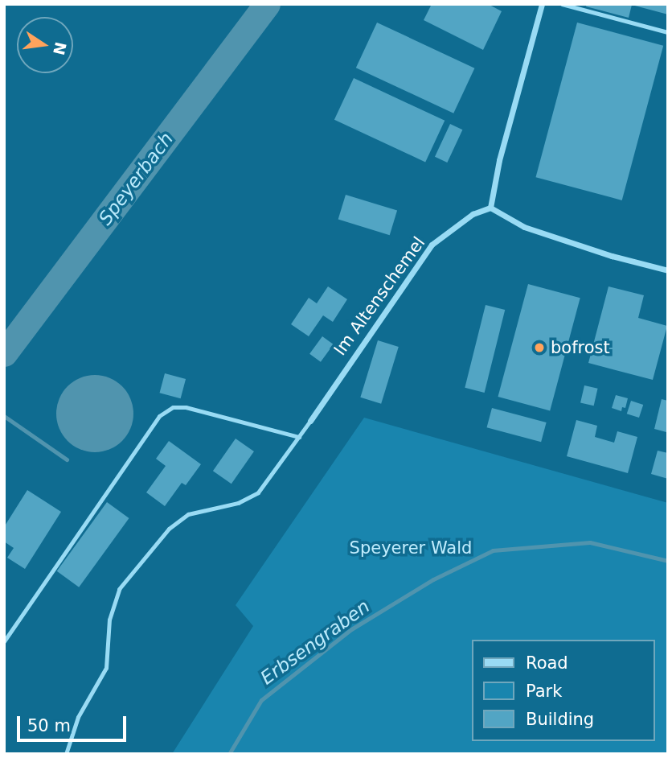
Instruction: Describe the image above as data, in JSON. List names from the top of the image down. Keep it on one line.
{"streets":{"street":["Im Altenschemel"]},"water":["Speyerbach","Erbsengraben"],"parks":["Speyerer Wald"],"places":["bofrost"],"legend":["Road","Park","Building"],"scale_bar":"50 m","north":"right"}
